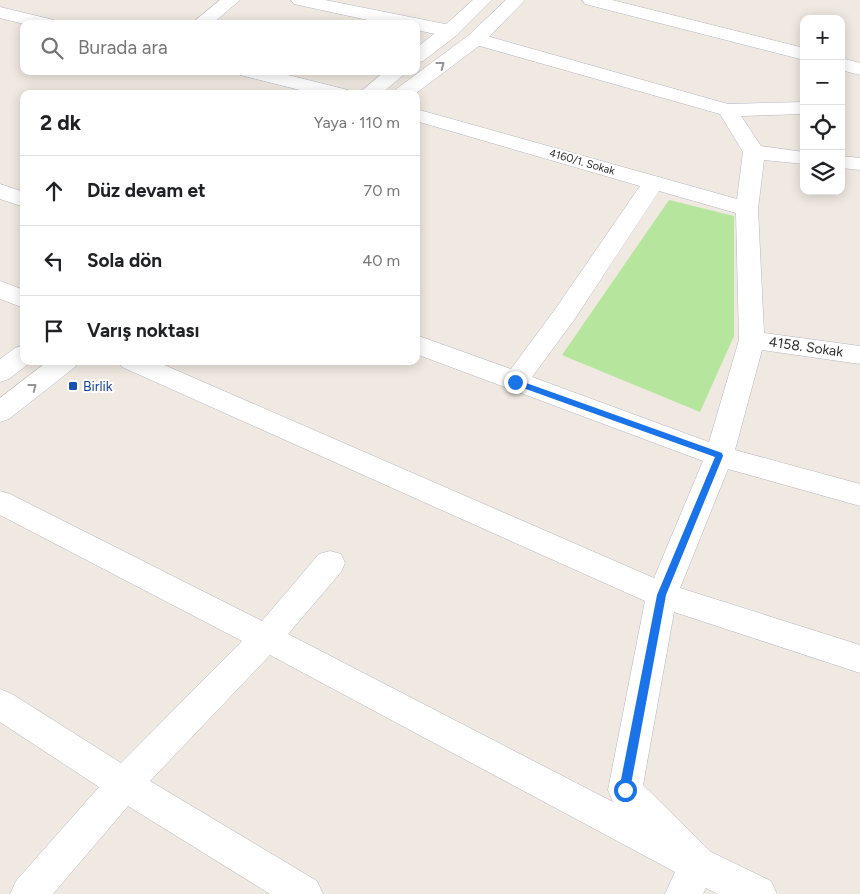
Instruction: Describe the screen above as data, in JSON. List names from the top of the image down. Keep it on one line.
{"streets":{"street":["4160/1. Sokak","4158. Sokak"]},"places":{"transit":["Birlik"]},"page":{"map_buttons":["+","−"],"search":"Burada ara","heading":["2 dk","Yaya · 110 m"],"list":[["Düz devam et","70 m"],["Sola dön","40 m"],"Varış noktası"]}}
